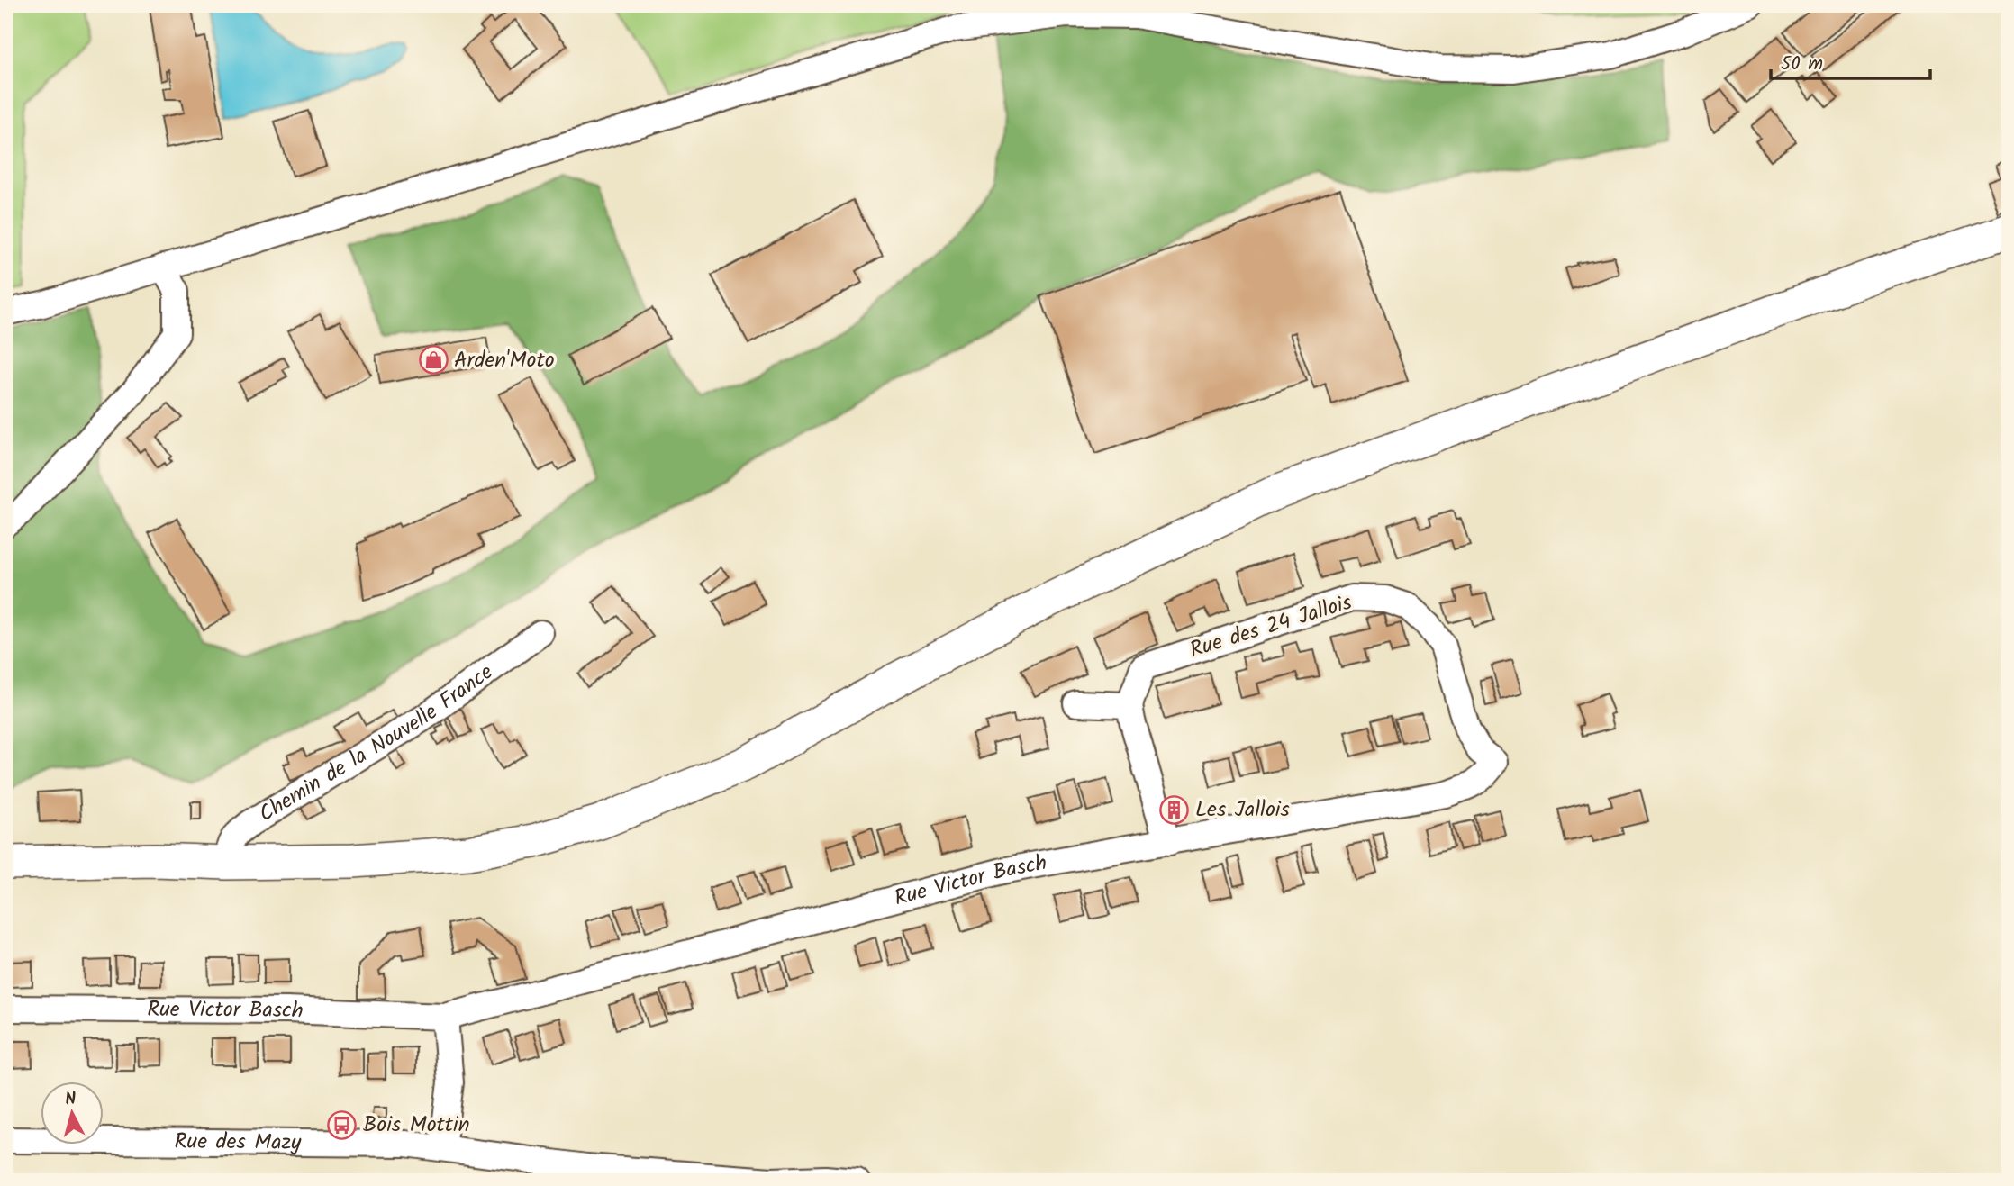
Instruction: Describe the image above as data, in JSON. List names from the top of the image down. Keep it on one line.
{"streets":{"street":["Rue des 24 Jallois","Chemin de la Nouvelle France","Rue Victor Basch","Rue des Mazy"]},"crossings":[["Rue des 24 Jallois","Rue Victor Basch"]],"places":{"shop":["Arden'Moto"],"building":["Les Jallois"],"bus stop":["Bois Mottin"]},"scale_bar":"50 m","north":"top"}
